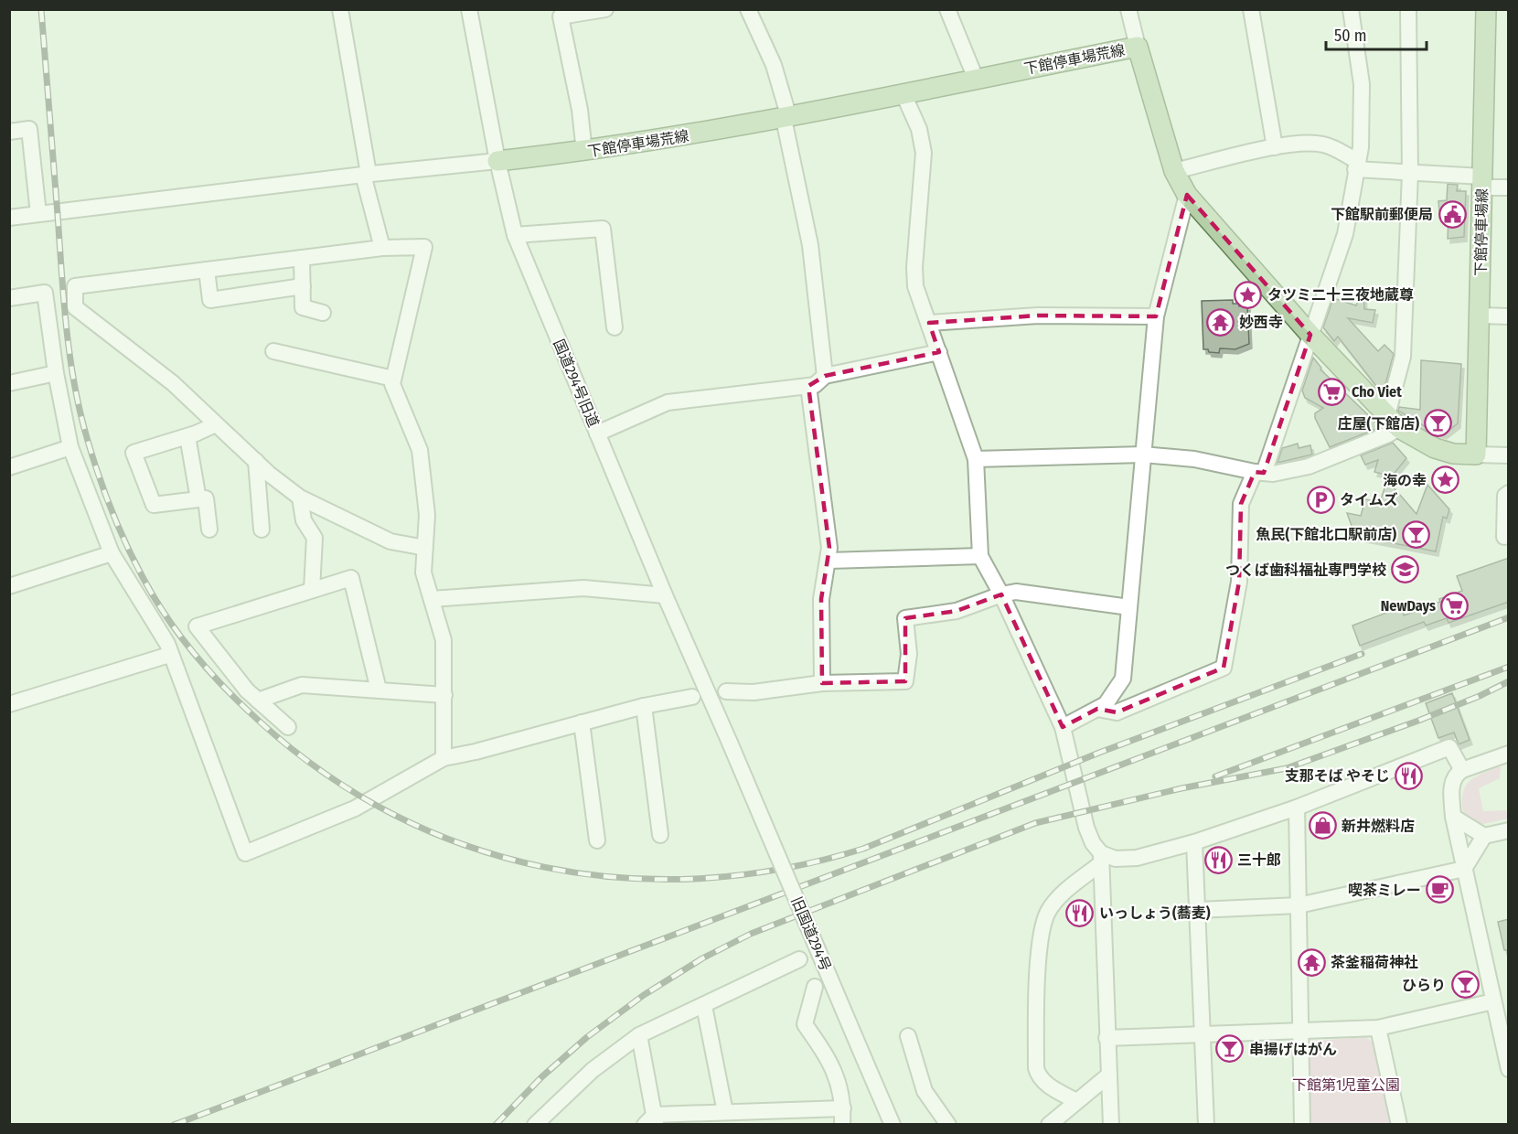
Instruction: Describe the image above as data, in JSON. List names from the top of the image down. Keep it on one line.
{"streets":{"main road":["下館停車場荒線","下館停車場線"],"street":["国道294号旧道","旧国道294号"]},"crossings":[["下館停車場荒線","下館停車場線"],["下館停車場荒線","国道294号旧道"],["国道294号旧道","旧国道294号"]],"parks":["下館第1児童公園"],"places":{"public building":["下館駅前郵便局"],"place":["タツミ二十三夜地蔵尊","海の幸"],"temple":["妙西寺","茶釜稲荷神社"],"supermarket":["Cho Viet","NewDays"],"bar":["庄屋(下館店)","魚民(下館北口駅前店)","ひらり","串揚げはがん"],"parking":["タイムズ"],"school or university":["つくば歯科福祉専門学校"],"restaurant":["支那そば やそじ","三十郎","いっしょう(蕎麦)"],"shop":["新井燃料店"],"cafe":["喫茶ミレー"]},"scale_bar":"50 m"}
